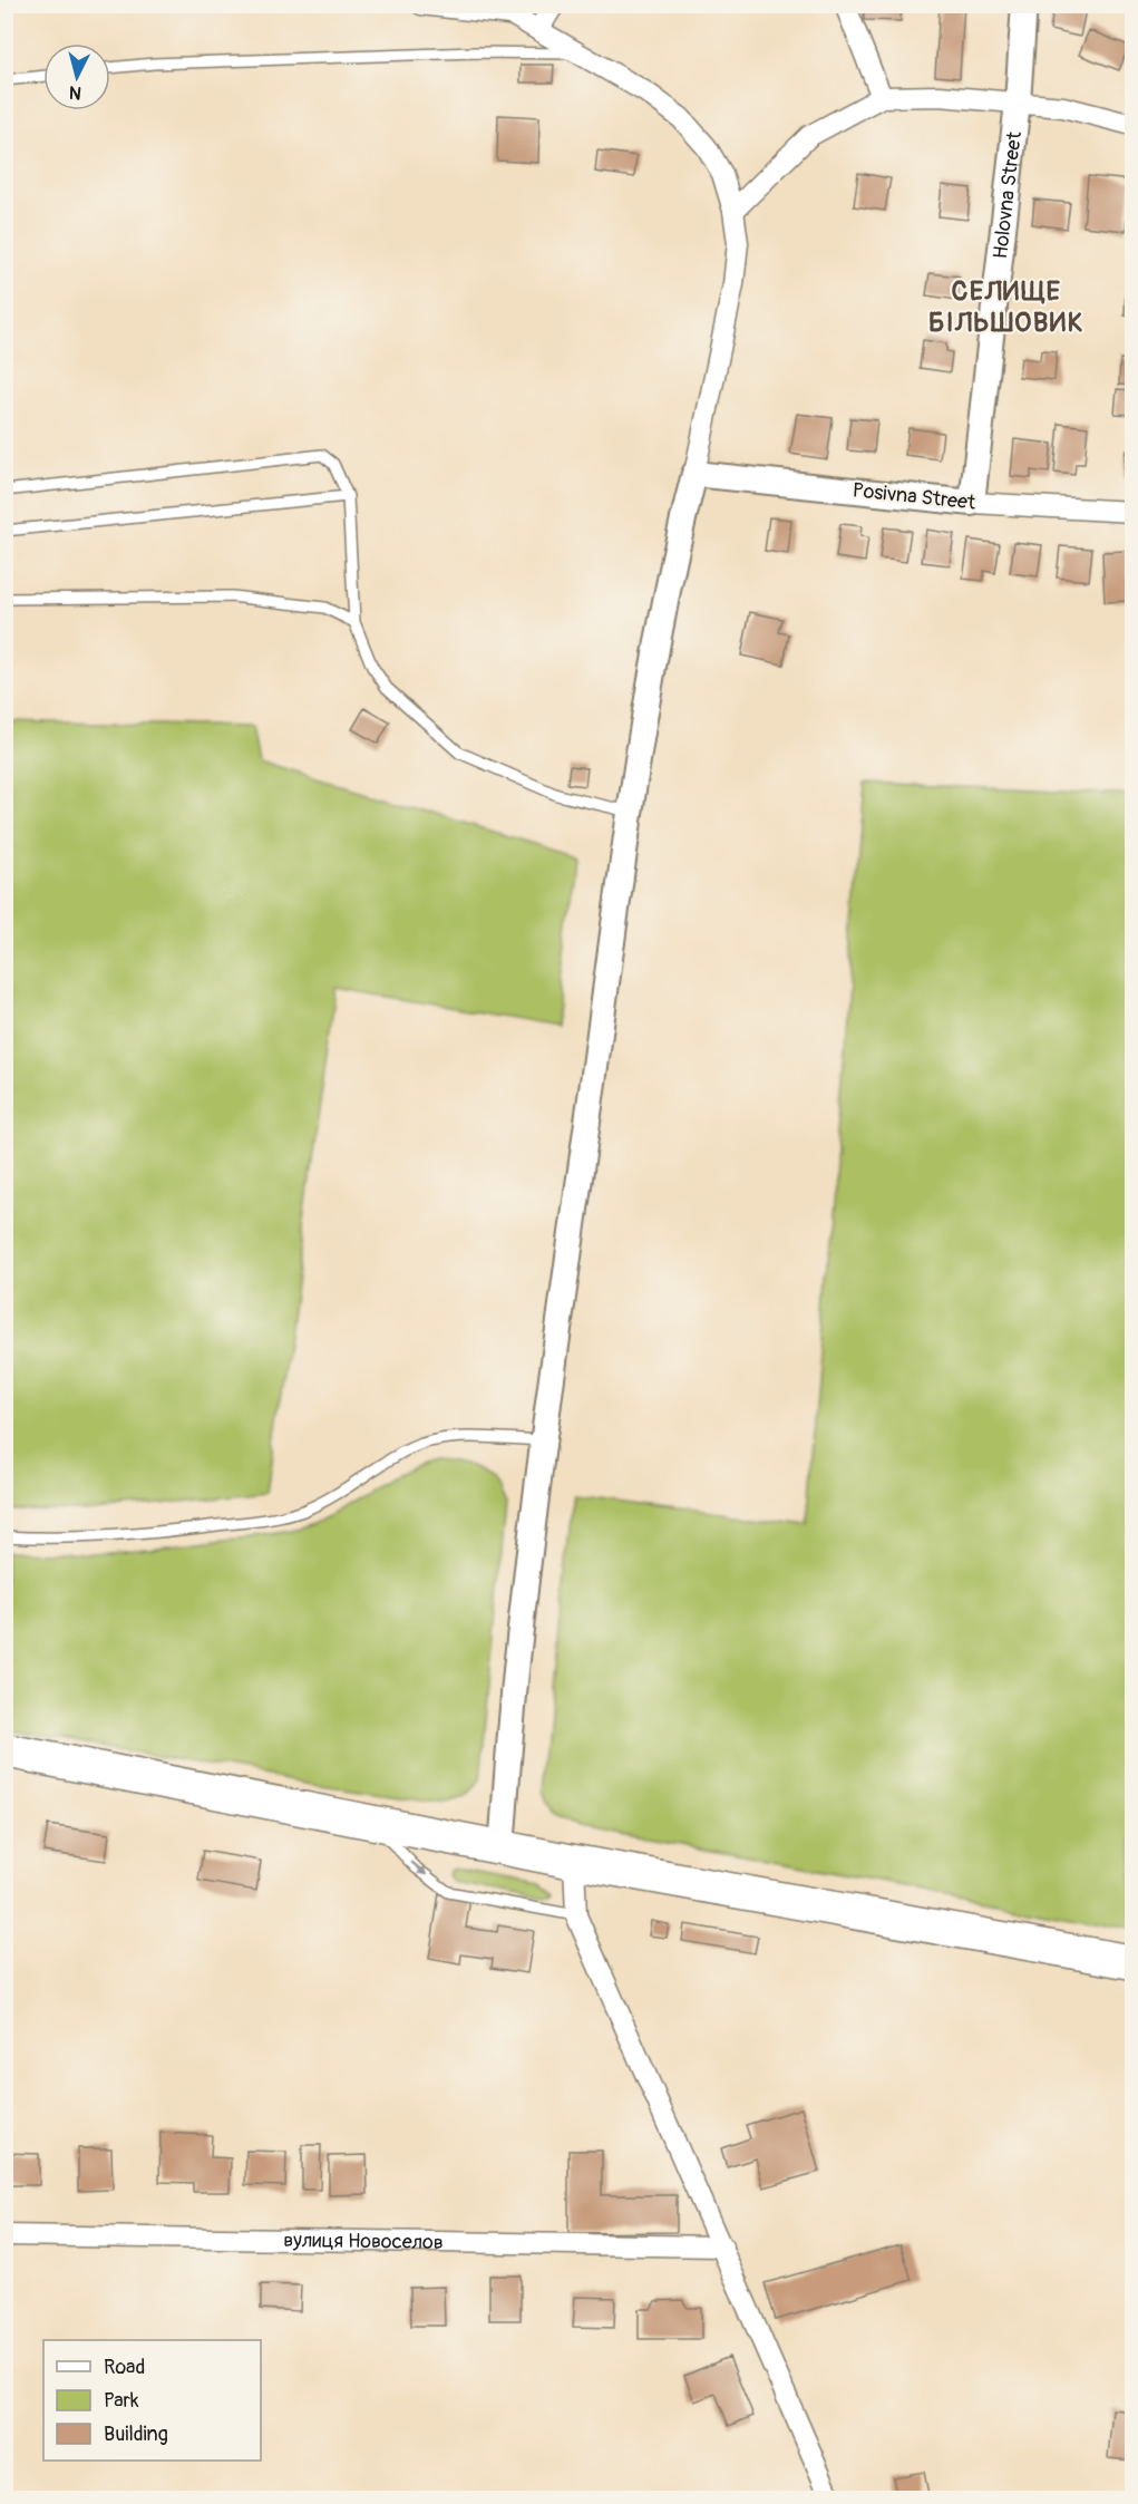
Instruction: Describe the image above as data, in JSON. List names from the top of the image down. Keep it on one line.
{"streets":{"street":["Holovna Street","Posivna Street","вулиця Новоселов"]},"crossings":[["Holovna Street","Posivna Street"]],"districts":["СЕЛИЩЕ БІЛЬШОВИК"],"legend":["Road","Park","Building"],"north":"bottom"}
